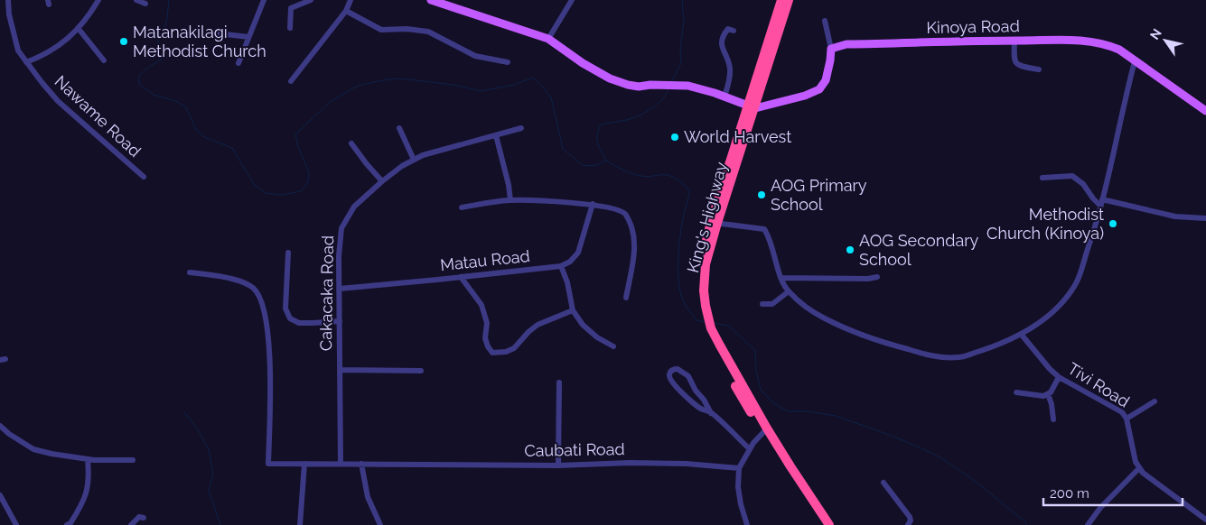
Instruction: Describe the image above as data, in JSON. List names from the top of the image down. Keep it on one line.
{"streets":{"highway":["King's Highway"],"main road":["Kinoya Road"],"street":["Nawame Road","Matau Road","Cakacaka Road","Tivi Road","Caubati Road"]},"crossings":[["Matau Road","Cakacaka Road"],["Cakacaka Road","Caubati Road"]],"places":["Matanakilagi Methodist Church","World Harvest","AOG Primary School","Methodist Church (Kinoya)","AOG Secondary School"],"scale_bar":"200 m","north":"top left"}
